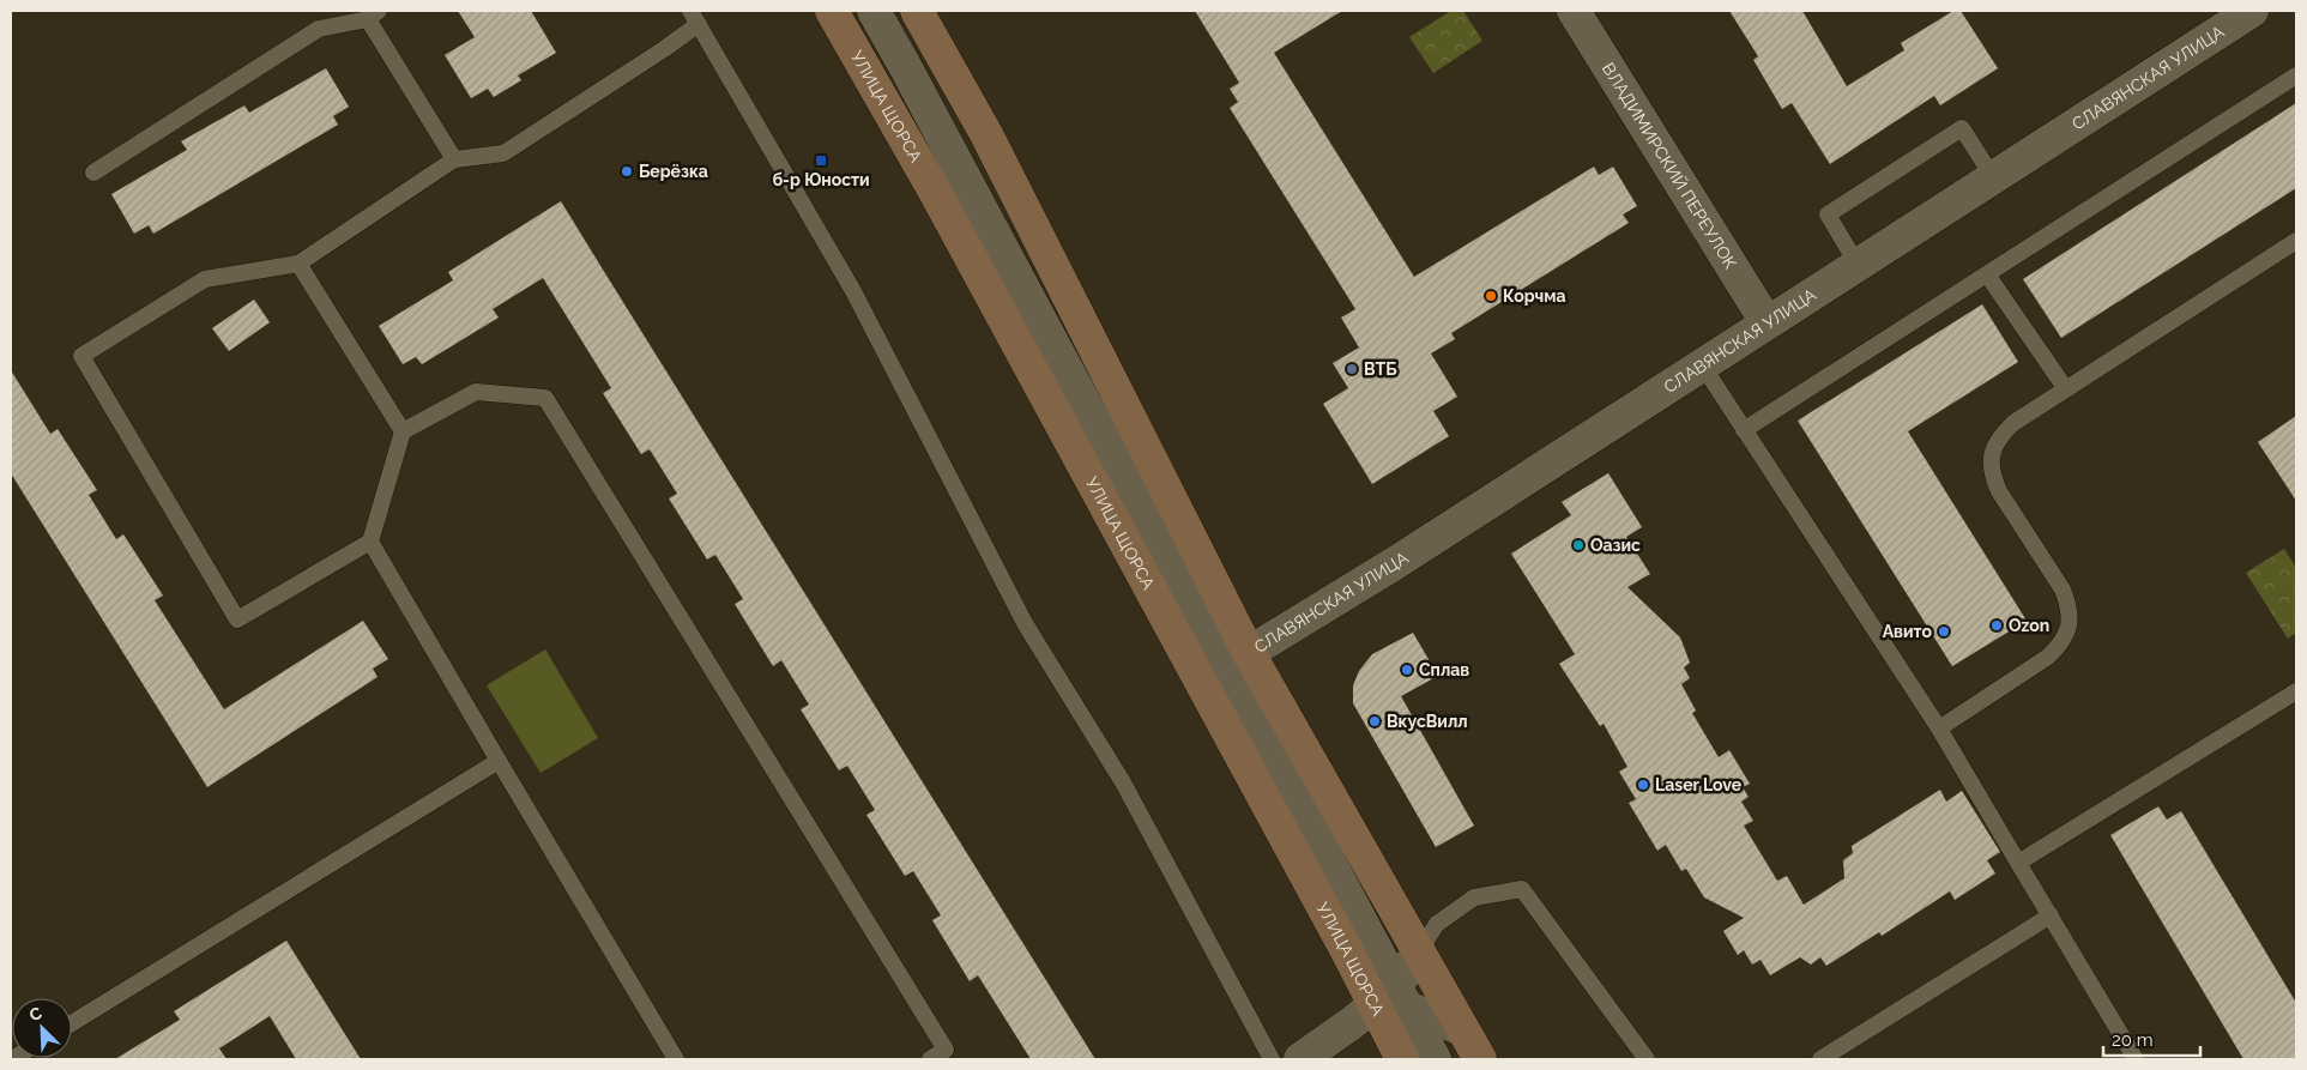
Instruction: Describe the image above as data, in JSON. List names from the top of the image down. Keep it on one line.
{"streets":{"main road":["УЛИЦА ЩОРСА"],"street":["СЛАВЯНСКАЯ УЛИЦА","ВЛАДИМИРСКИЙ ПЕРЕУЛОК"]},"crossings":[["СЛАВЯНСКАЯ УЛИЦА","УЛИЦА ЩОРСА"],["СЛАВЯНСКАЯ УЛИЦА","ВЛАДИМИРСКИЙ ПЕРЕУЛОК"]],"places":{"transit":["б-р Юности"],"other":["Берёзка","Корчма","ВТБ","Оазис","Ozon","Авито","Сплав","ВкусВилл","Laser Love"]},"scale_bar":"20 m","north":"top left"}
